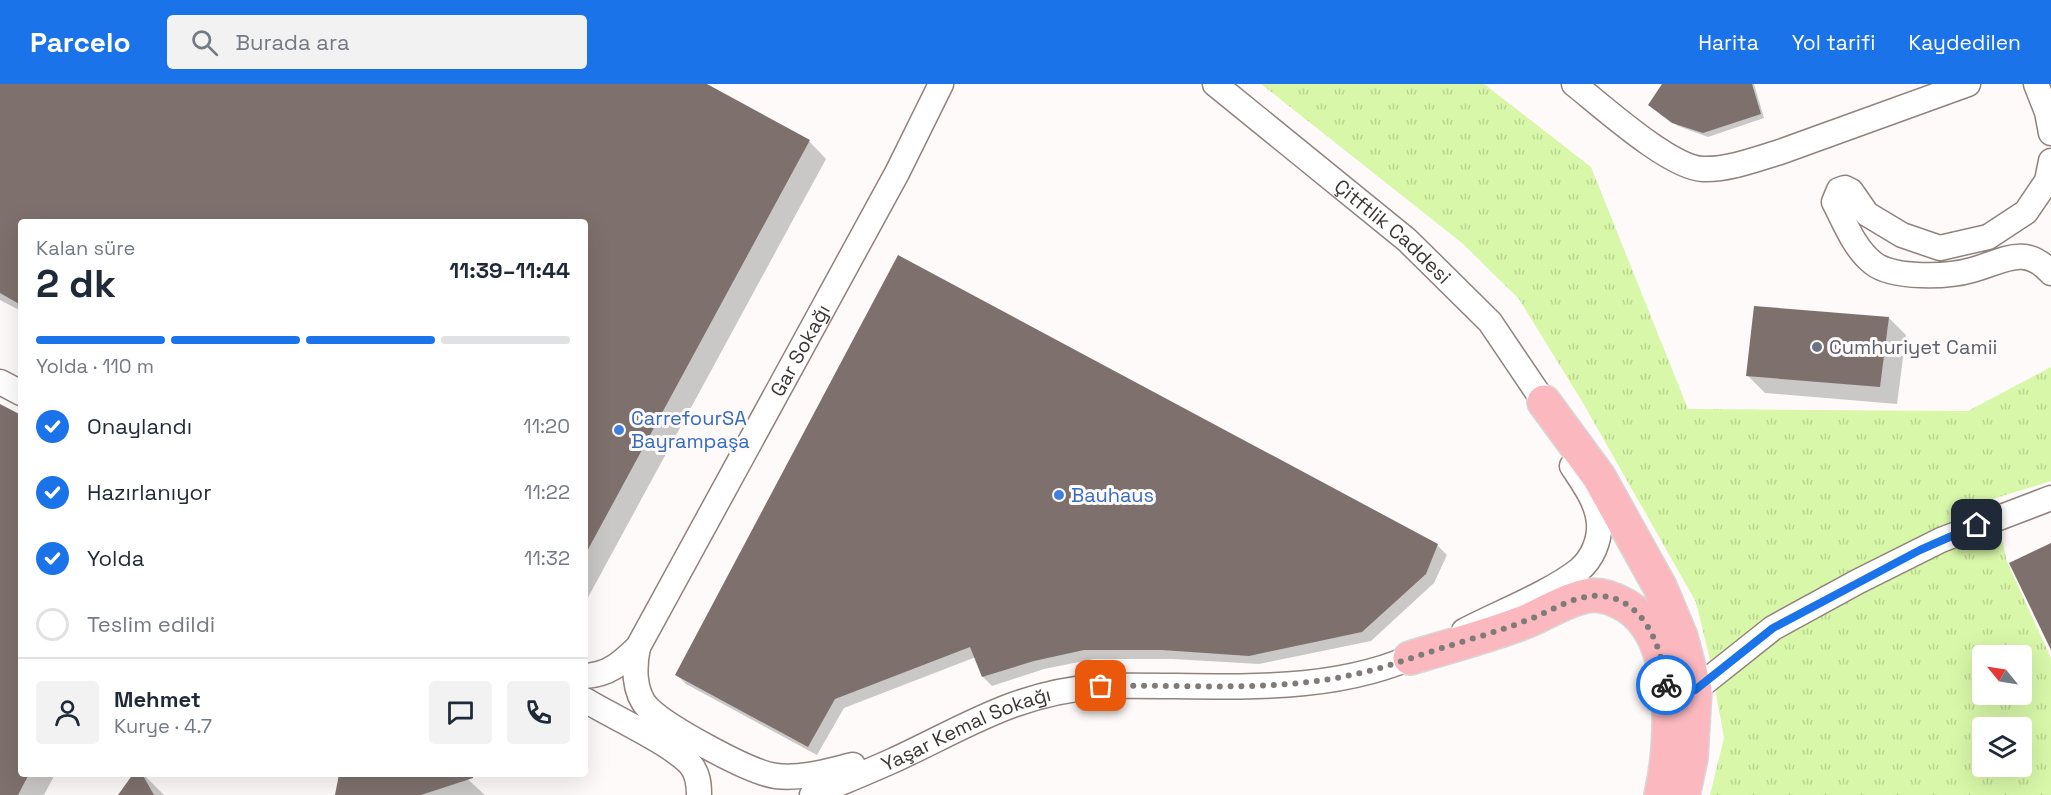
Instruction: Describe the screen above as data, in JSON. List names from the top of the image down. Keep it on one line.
{"streets":{"street":["Çitftlik Caddesi","Gar Sokağı","Yaşar Kemal Sokağı"]},"crossings":[["Çitftlik Caddesi","Yaşar Kemal Sokağı"]],"places":["Cumhuriyet Camii","CarrefourSA Bayrampaşa","Bauhaus"],"north":"top left","page":{"header":"Parcelo","search":"Burada ara","nav":["Harita","Yol tarifi","Kaydedilen"],"heading":["2 dk","Kalan süre","11:39–11:44"],"panel":["Mehmet","Kurye · 4.7"],"bar":"Yolda · 110 m","list":[["Onaylandı","11:20"],["Hazırlanıyor","11:22"],["Yolda","11:32"],"Teslim edildi"]}}
